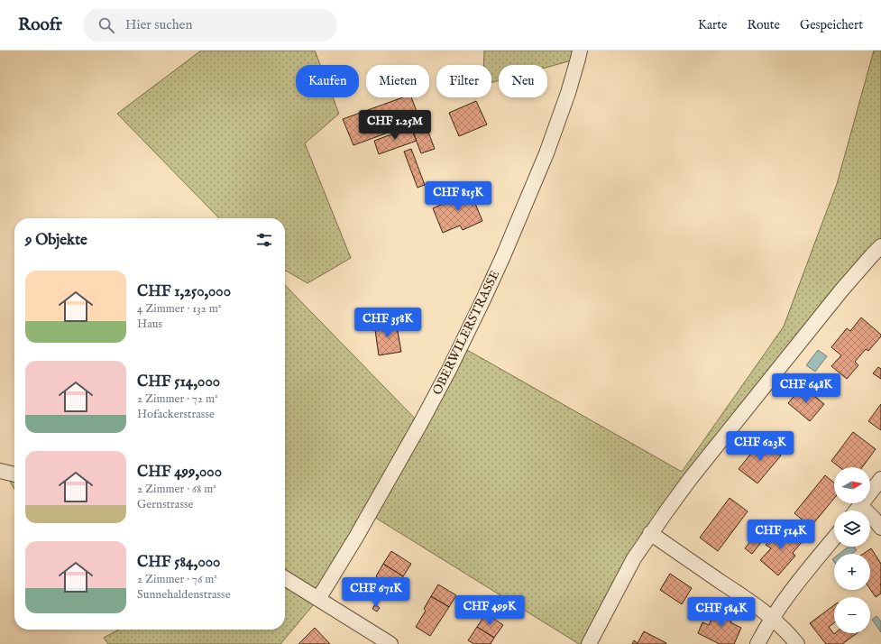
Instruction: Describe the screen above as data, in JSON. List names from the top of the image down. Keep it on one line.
{"streets":{"street":["OBERWILERSTRASSE"]},"north":"right","page":{"header":"Roofr","search":"Hier suchen","nav":["Karte","Route","Gespeichert"],"chip":["Kaufen","Mieten","Filter","Neu"],"price":["CHF 1.25M","CHF 815K","CHF 358K","CHF 648K","CHF 623K","CHF 514K","CHF 671K","CHF 499K","CHF 584K"],"heading":"9 Objekte","list":[{"name":"CHF 1,250,000","note":"4 Zimmer · 132 m² · Haus"},{"name":"CHF 514,000","note":"2 Zimmer · 72 m² · Hofackerstrasse"},{"name":"CHF 499,000","note":"2 Zimmer · 68 m² · Gernstrasse"},{"name":"CHF 584,000","note":"2 Zimmer · 76 m² · Sunnehaldenstrasse"}],"map_buttons":["+","−"]}}
